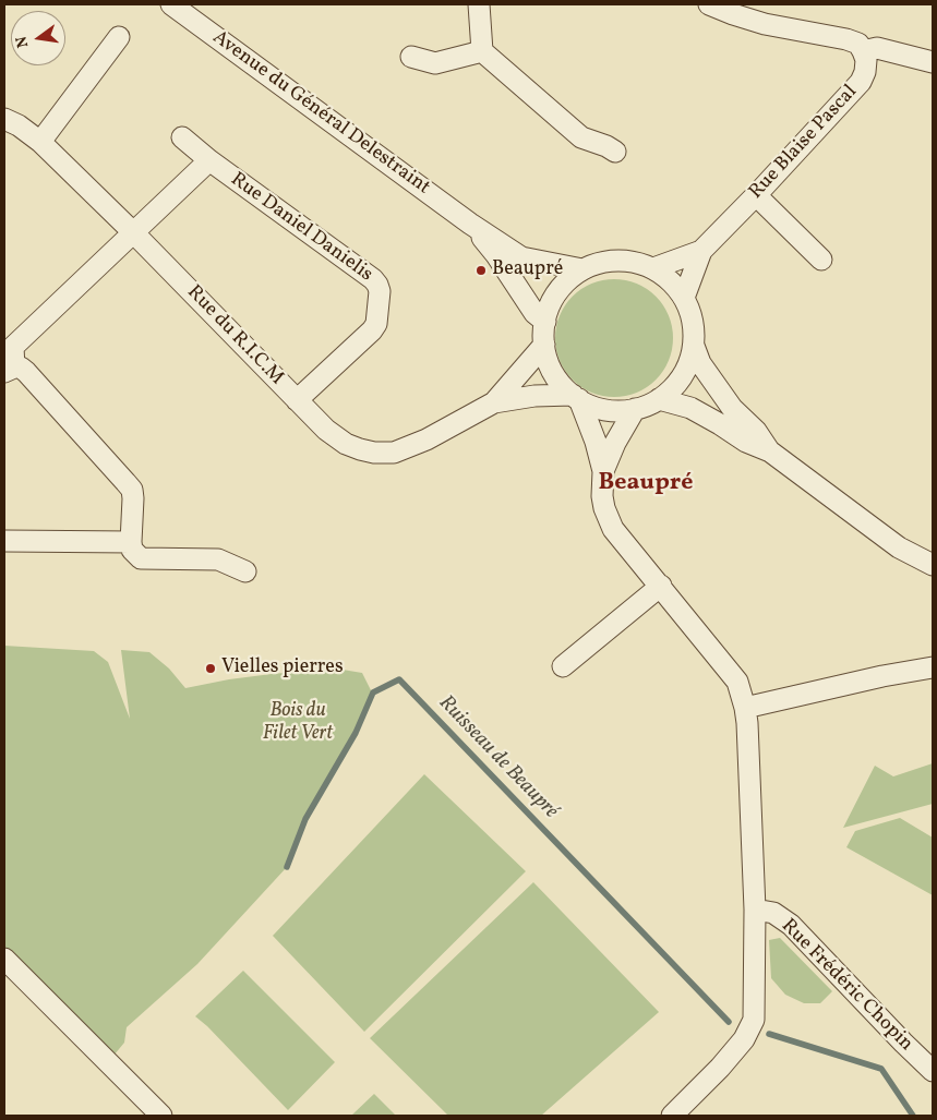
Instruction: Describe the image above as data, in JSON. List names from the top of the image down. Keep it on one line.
{"streets":{"street":["Avenue du Général Delestraint","Rue Blaise Pascal","Rue Daniel Danielis","Rue du R.I.C.M","Rue Frédéric Chopin"]},"crossings":[["Avenue du Général Delestraint","Rue Blaise Pascal"],["Avenue du Général Delestraint","Rue du R.I.C.M"],["Rue Blaise Pascal","Rue du R.I.C.M"],["Rue Daniel Danielis","Rue du R.I.C.M"]],"districts":["Beaupré"],"water":["Ruisseau de Beaupré"],"parks":["Bois du Filet Vert"],"places":["Beaupré","Vielles pierres"],"north":"left"}
